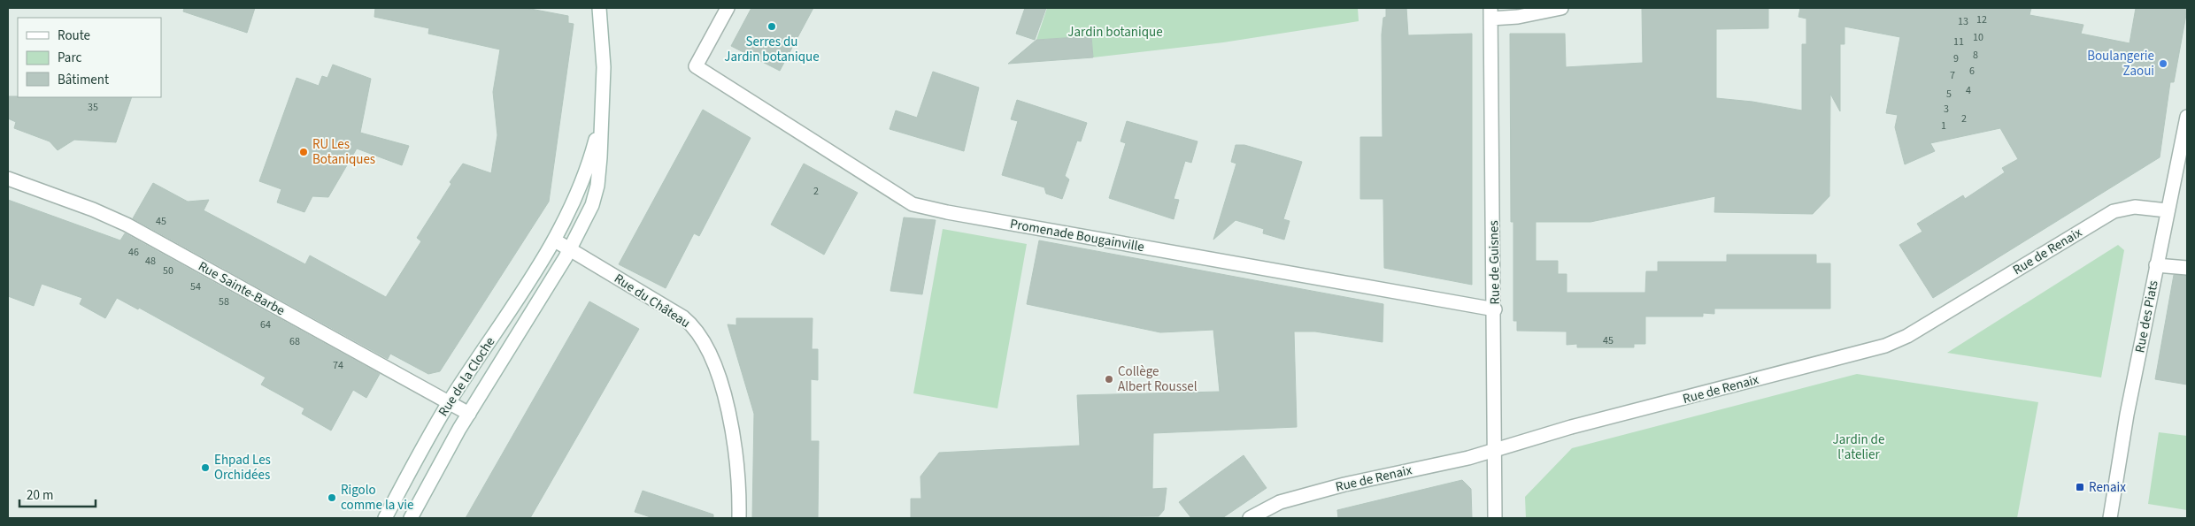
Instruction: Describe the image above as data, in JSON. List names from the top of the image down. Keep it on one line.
{"streets":{"street":["Promenade Bougainville","Rue de Renaix","Rue de Guisnes","Rue Sainte-Barbe","Rue du Château","Rue des Piats","Rue de la Cloche"]},"crossings":[["Promenade Bougainville","Rue de Guisnes"],["Rue de Renaix","Rue de Guisnes"],["Rue de Renaix","Rue des Piats"],["Rue Sainte-Barbe","Rue de la Cloche"],["Rue du Château","Rue de la Cloche"]],"parks":["Jardin botanique","Jardin de l'atelier"],"places":{"other":["Serres du Jardin botanique","Boulangerie Zaoui","RU Les Botaniques","Collège Albert Roussel","Ehpad Les Orchidées","Rigolo comme la vie"],"transit":["Renaix"]},"house_numbers":["12","13","10","11","8","9","6","7","4","5","35","3","2","1","2","45","46","48","50","54","58","64","45","68","74"],"legend":["Route","Parc","Bâtiment"],"scale_bar":"20 m"}
